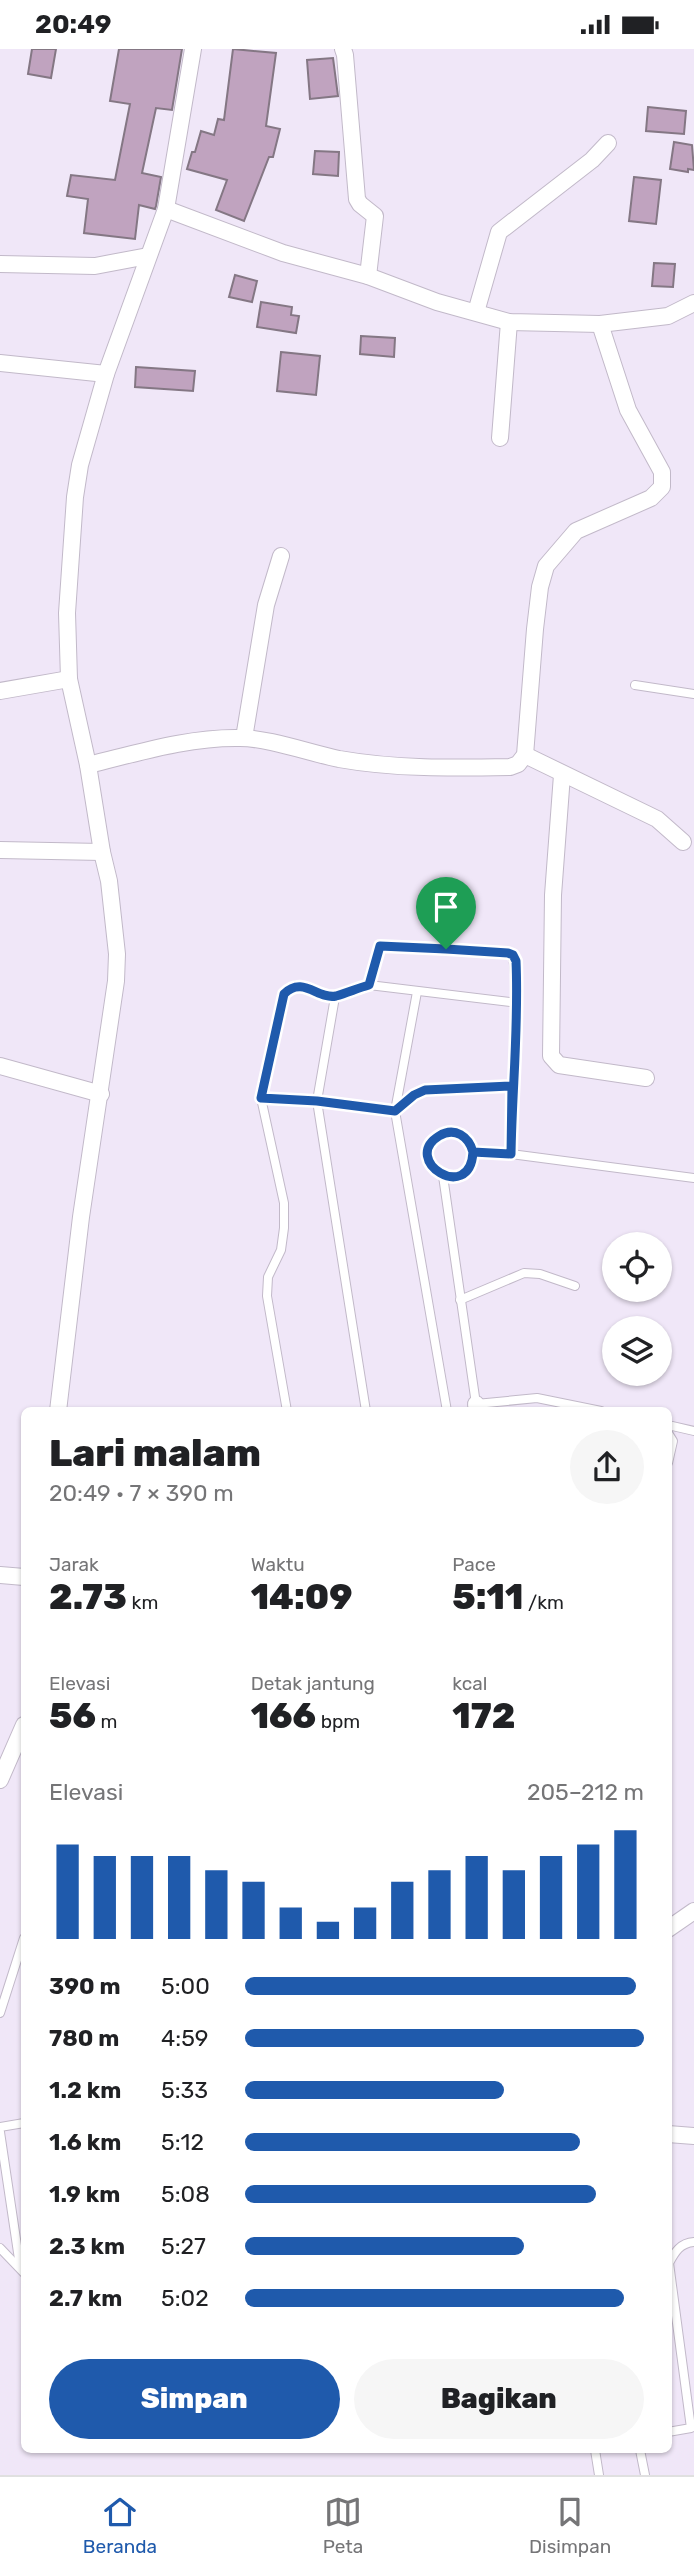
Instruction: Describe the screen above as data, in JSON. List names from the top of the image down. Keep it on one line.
{"page":{"status":"20:49","heading":["Lari malam","20:49 · 7 × 390 m"],"stats":[["Jarak","2.73 km"],["Waktu","14:09"],["Pace","5:11 /km"],["Elevasi","56 m"],["Detak jantung","166 bpm"],["kcal","172"]],"chart":["Elevasi","205–212 m"],"list":[{"name":"390 m","note":"5:00"},{"name":"780 m","note":"4:59"},{"name":"1.2 km","note":"5:33"},{"name":"1.6 km","note":"5:12"},{"name":"1.9 km","note":"5:08"},{"name":"2.3 km","note":"5:27"},{"name":"2.7 km","note":"5:02"}],"buttons":["Simpan","Bagikan"],"tabs":["Beranda","Peta","Disimpan"]}}
